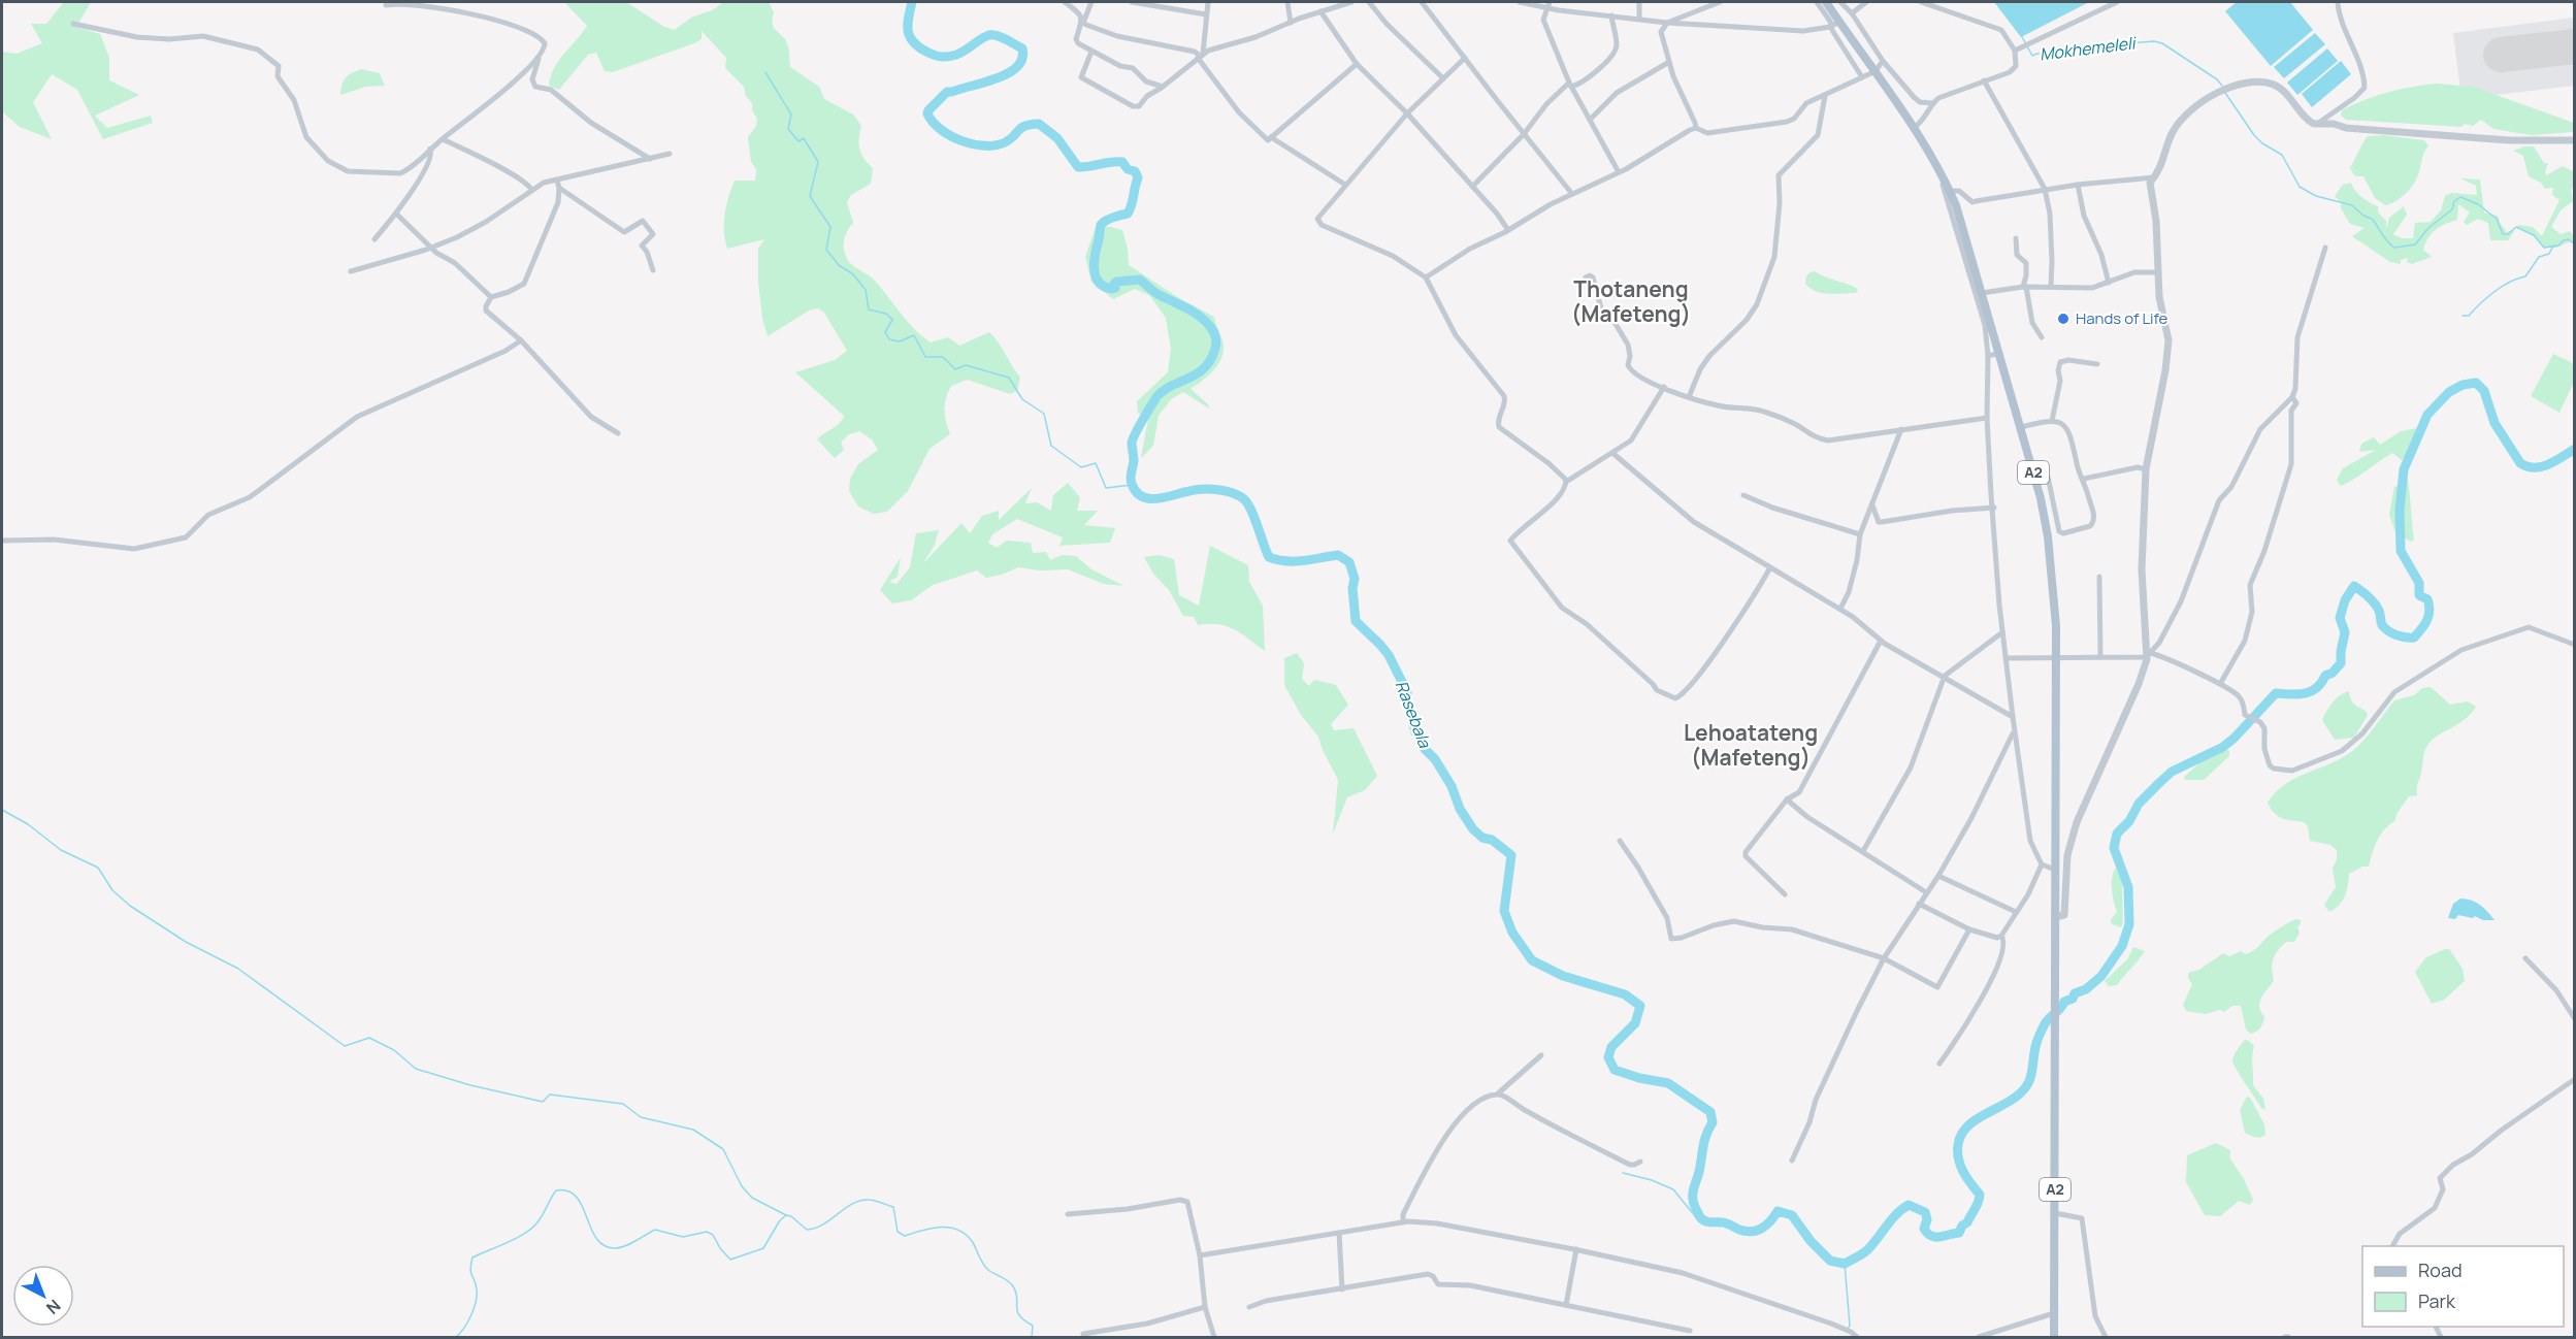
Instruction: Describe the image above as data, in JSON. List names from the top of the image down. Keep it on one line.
{"streets":{"main road":["A2"]},"districts":["Thotaneng (Mafeteng)","Lehoatateng (Mafeteng)"],"water":["Mokhemeleli","Rasebala"],"places":["Hands of Life"],"legend":["Road","Park"],"north":"bottom right"}
